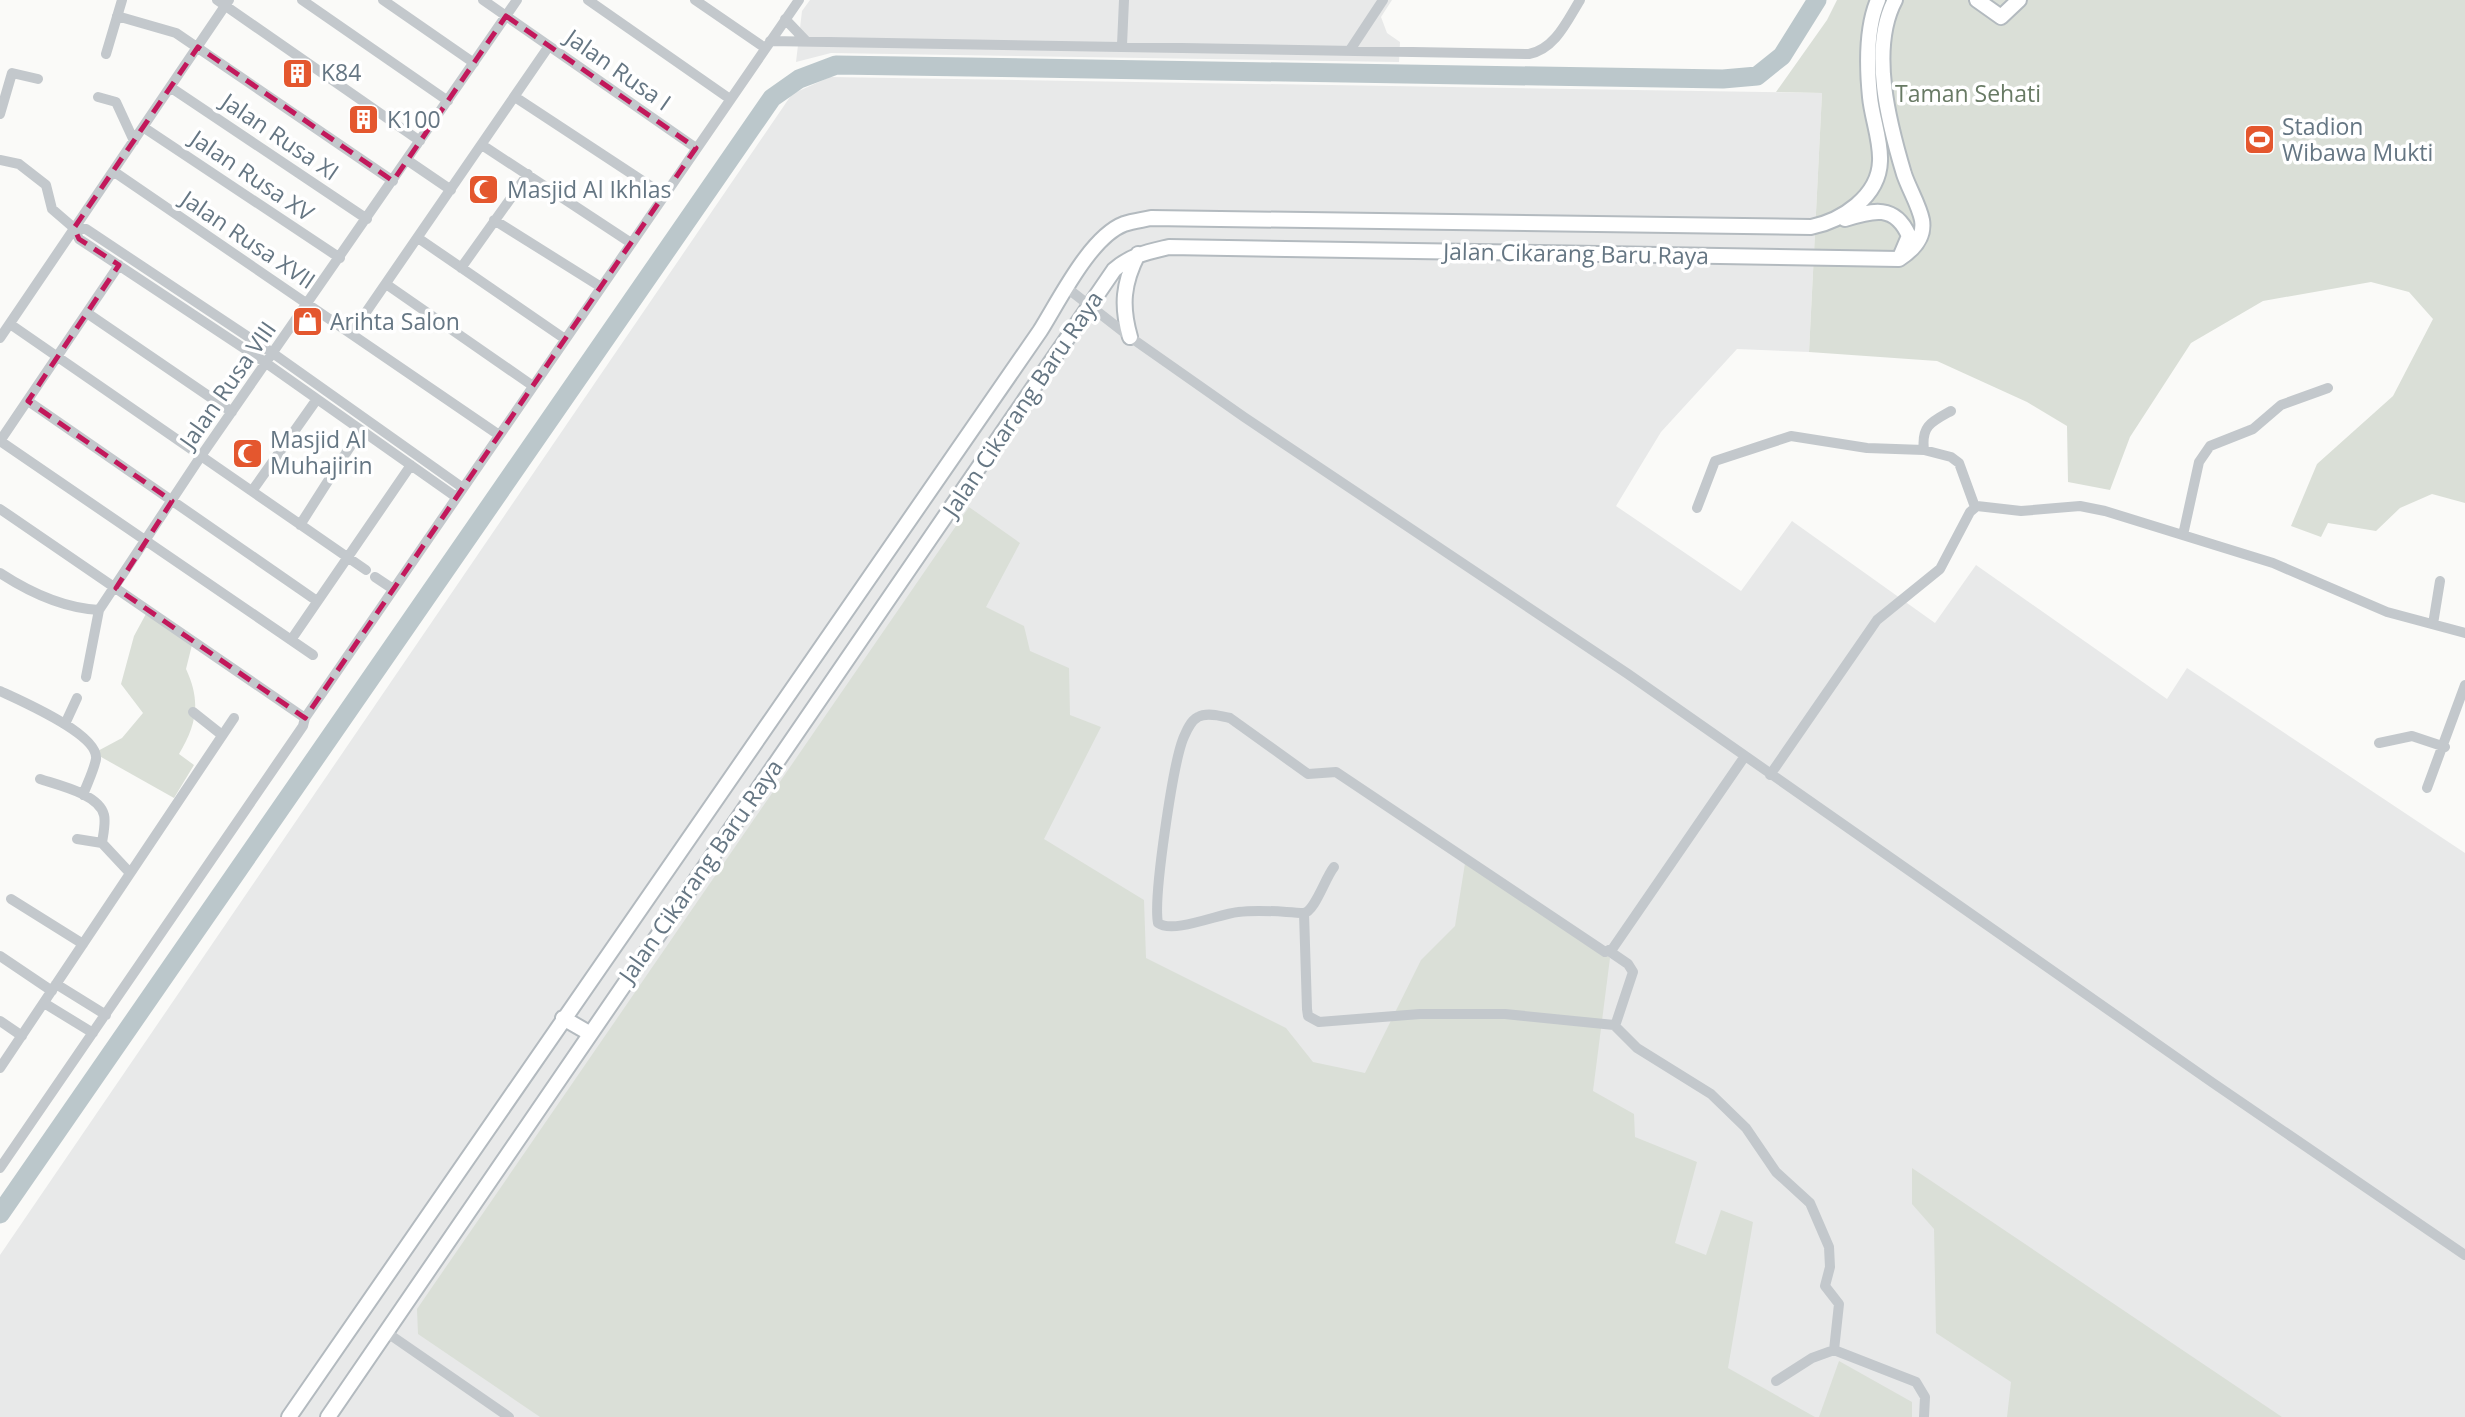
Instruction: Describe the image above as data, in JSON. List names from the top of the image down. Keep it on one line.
{"streets":{"main road":["Jalan Cikarang Baru Raya"],"street":["Jalan Rusa I","Jalan Rusa XI","Jalan Rusa XV","Jalan Rusa XVII","Jalan Rusa VIII"]},"crossings":[["Jalan Rusa I","Jalan Rusa VIII"],["Jalan Rusa XI","Jalan Rusa VIII"],["Jalan Rusa XV","Jalan Rusa VIII"],["Jalan Rusa XVII","Jalan Rusa VIII"]],"parks":["Taman Sehati"],"places":{"building":["K84","K100"],"sports":["Stadion Wibawa Mukti"],"mosque":["Masjid Al Ikhlas","Masjid Al Muhajirin"],"shop":["Arihta Salon"]}}
